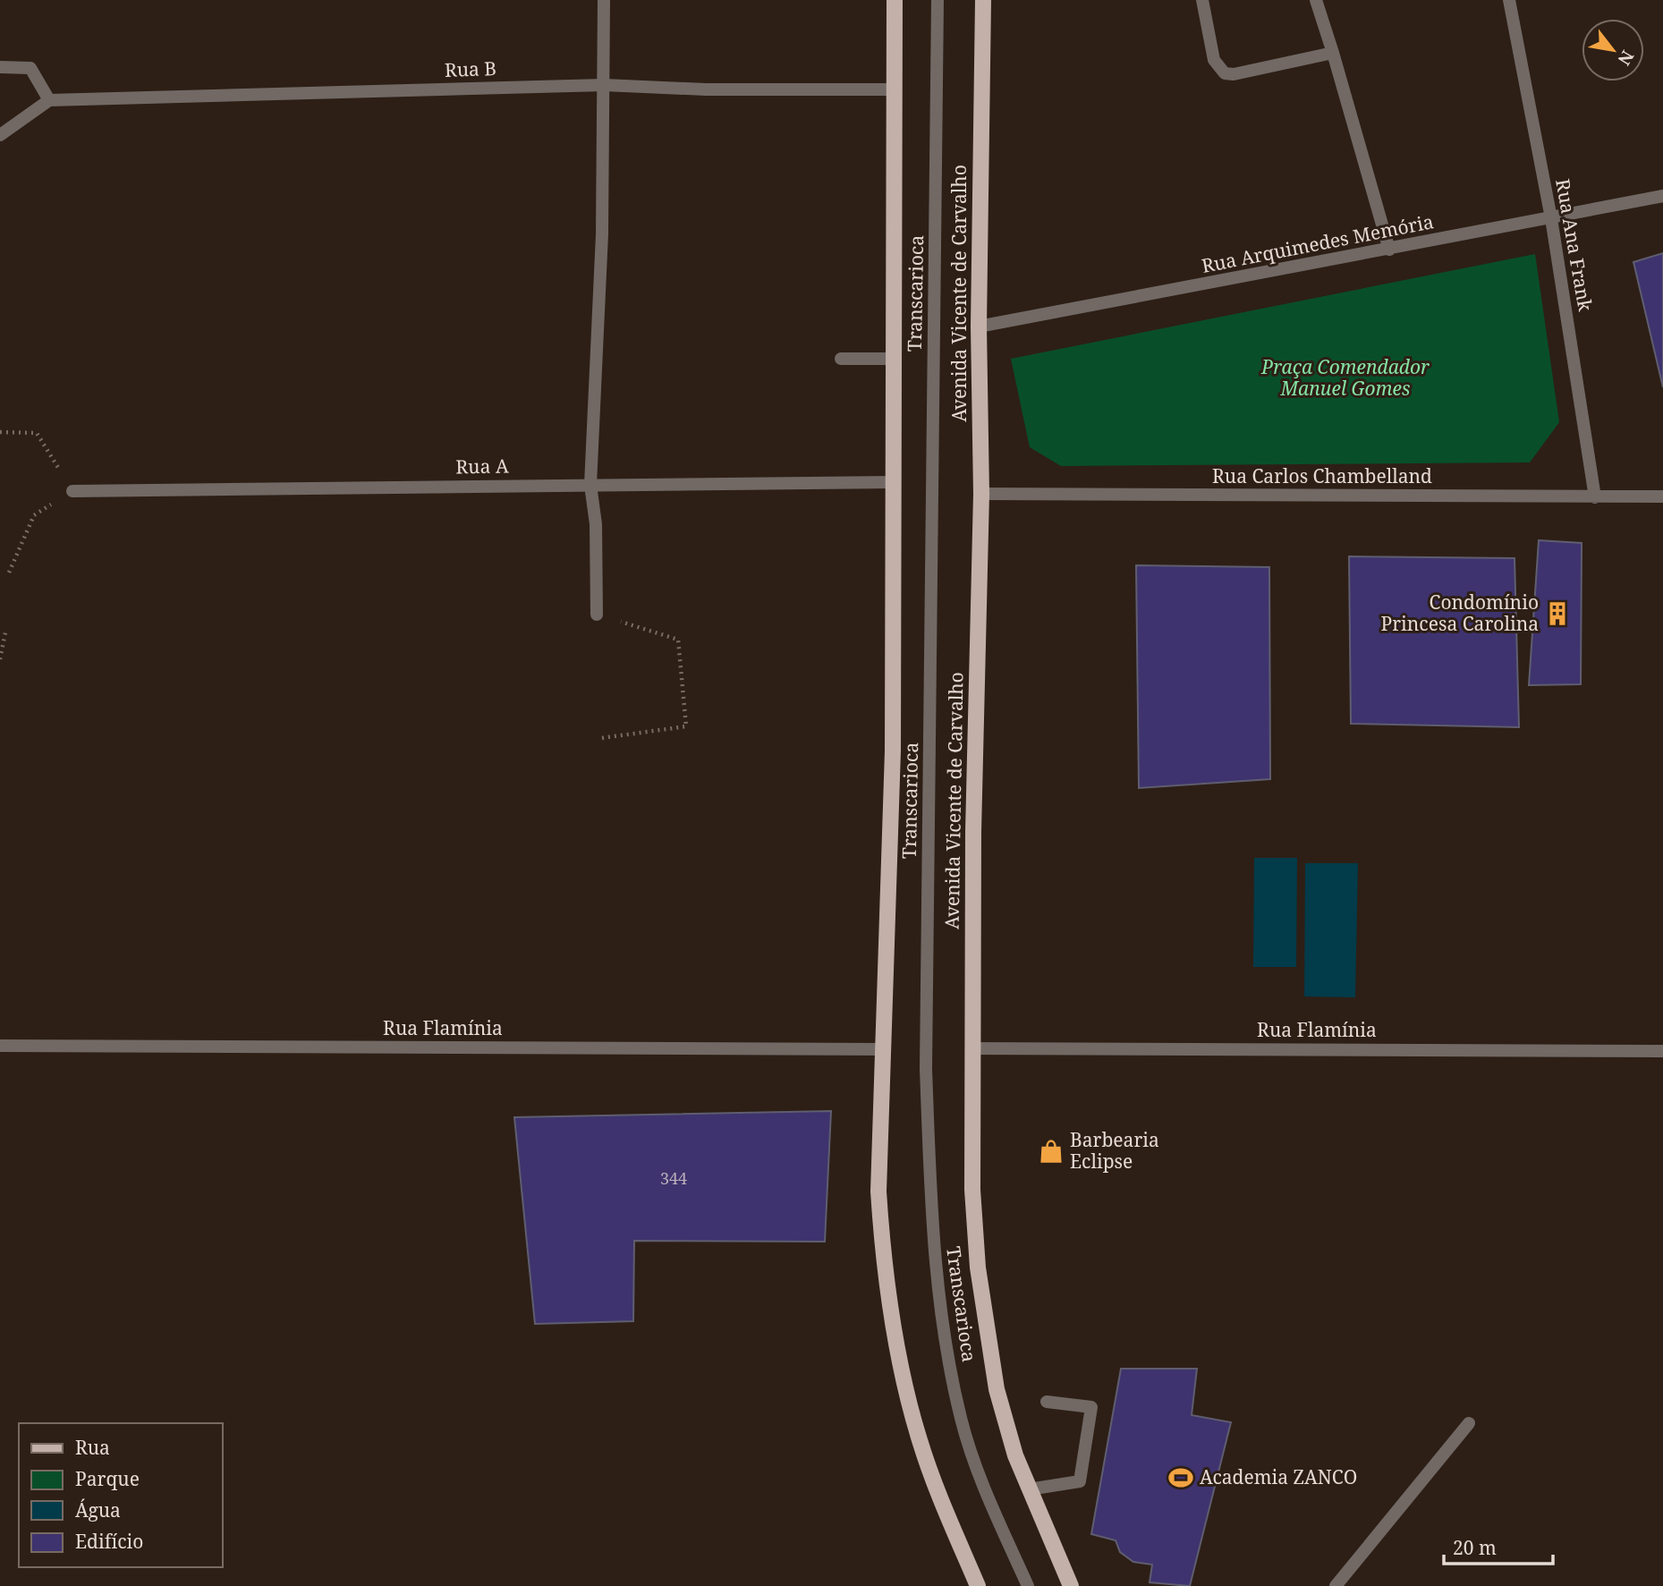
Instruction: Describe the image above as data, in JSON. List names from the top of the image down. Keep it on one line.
{"streets":{"main road":["Avenida Vicente de Carvalho"],"street":["Rua B","Rua Arquimedes Memória","Rua Ana Frank","Transcarioca","Rua A","Rua Carlos Chambelland","Rua Flamínia"]},"crossings":[["Rua Arquimedes Memória","Rua Ana Frank"],["Rua Arquimedes Memória","Avenida Vicente de Carvalho"],["Rua Ana Frank","Rua Carlos Chambelland"],["Avenida Vicente de Carvalho","Rua Carlos Chambelland"],["Avenida Vicente de Carvalho","Rua Flamínia"]],"parks":["Praça Comendador Manuel Gomes"],"places":{"building":["Condomínio Princesa Carolina"],"shop":["Barbearia Eclipse"],"sports":["Academia ZANCO"]},"house_numbers":["344"],"legend":["Rua","Parque","Água","Edifício"],"scale_bar":"20 m","north":"bottom right"}
